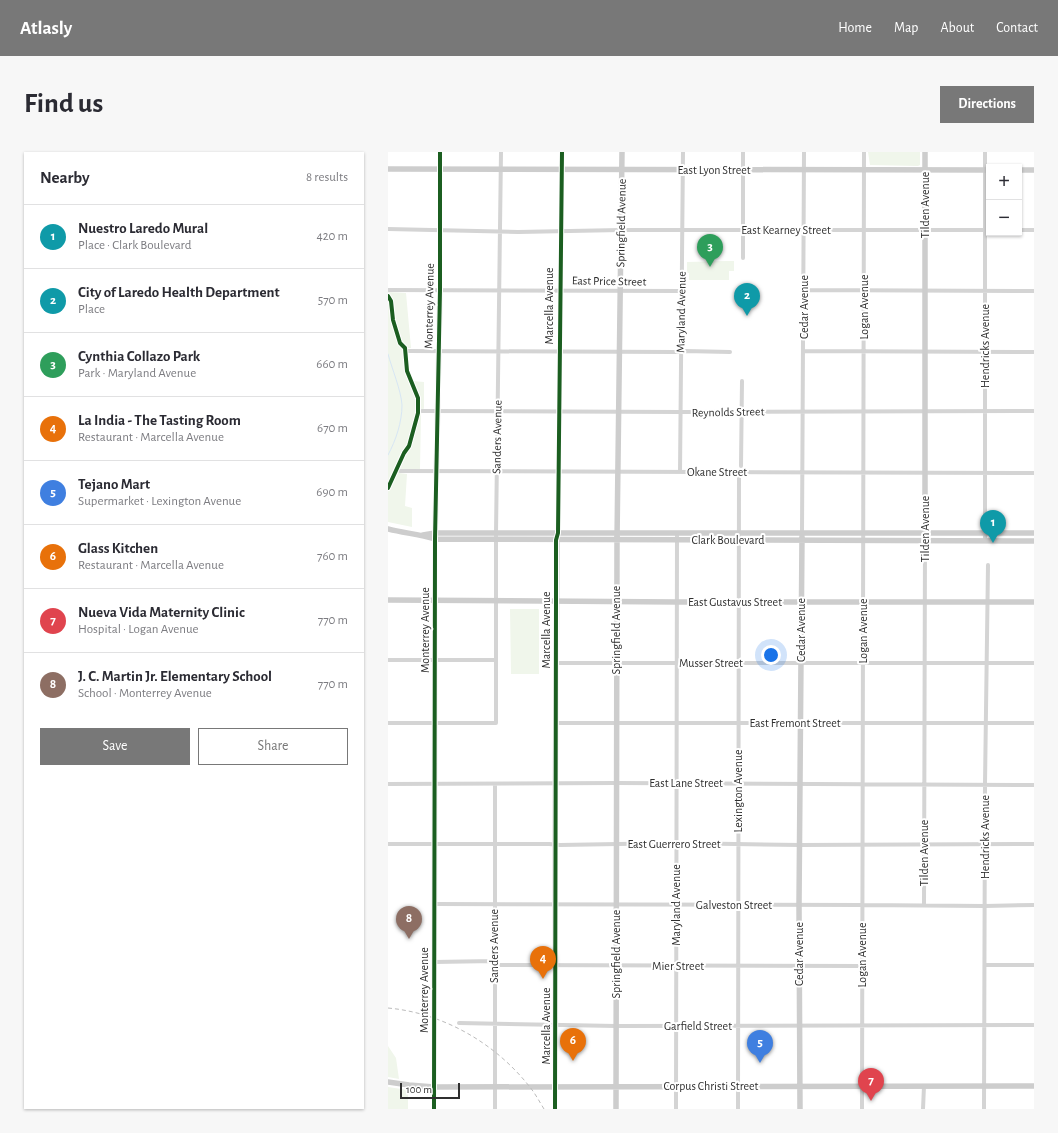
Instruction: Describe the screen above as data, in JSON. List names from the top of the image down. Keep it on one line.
{"streets":{"main road":["East Lyon Street","Tilden Avenue","Springfield Avenue","Monterrey Avenue","Marcella Avenue","Cedar Avenue","Clark Boulevard","East Gustavus Street","Corpus Christi Street"],"street":["East Kearney Street","East Price Street","Logan Avenue","Maryland Avenue","Hendricks Avenue","Reynolds Street","Sanders Avenue","Okane Street","Musser Street","East Fremont Street","East Lane Street","Lexington Avenue","East Guerrero Street","Galveston Street","Mier Street","Garfield Street"]},"crossings":[["East Lyon Street","Tilden Avenue"],["East Lyon Street","Springfield Avenue"],["East Lyon Street","Monterrey Avenue"],["East Lyon Street","Marcella Avenue"],["East Lyon Street","Cedar Avenue"],["East Lyon Street","Logan Avenue"],["East Lyon Street","Maryland Avenue"],["East Lyon Street","Sanders Avenue"],["Tilden Avenue","East Kearney Street"],["Tilden Avenue","Reynolds Street"],["Tilden Avenue","Okane Street"],["Tilden Avenue","Clark Boulevard"],["Tilden Avenue","East Gustavus Street"],["Tilden Avenue","Musser Street"],["Tilden Avenue","East Fremont Street"],["Tilden Avenue","East Lane Street"],["Tilden Avenue","East Guerrero Street"],["Tilden Avenue","Galveston Street"],["Springfield Avenue","East Kearney Street"],["Springfield Avenue","East Price Street"],["Springfield Avenue","Reynolds Street"],["Springfield Avenue","Okane Street"],["Springfield Avenue","Clark Boulevard"],["Springfield Avenue","East Gustavus Street"],["Springfield Avenue","Musser Street"],["Springfield Avenue","East Fremont Street"],["Springfield Avenue","East Lane Street"],["Springfield Avenue","East Guerrero Street"],["Springfield Avenue","Galveston Street"],["Springfield Avenue","Mier Street"],["Springfield Avenue","Garfield Street"],["Springfield Avenue","Corpus Christi Street"],["East Kearney Street","Monterrey Avenue"],["East Kearney Street","Marcella Avenue"],["East Kearney Street","Cedar Avenue"],["East Kearney Street","Logan Avenue"],["East Kearney Street","Maryland Avenue"],["East Kearney Street","Sanders Avenue"],["East Price Street","Monterrey Avenue"],["East Price Street","Marcella Avenue"],["East Price Street","Maryland Avenue"],["East Price Street","Sanders Avenue"],["Monterrey Avenue","Reynolds Street"],["Monterrey Avenue","Sanders Avenue"],["Monterrey Avenue","Okane Street"],["Monterrey Avenue","Clark Boulevard"],["Monterrey Avenue","East Gustavus Street"],["Monterrey Avenue","East Lane Street"],["Monterrey Avenue","East Guerrero Street"],["Monterrey Avenue","Galveston Street"],["Monterrey Avenue","Mier Street"],["Monterrey Avenue","Corpus Christi Street"],["Marcella Avenue","Reynolds Street"],["Marcella Avenue","Okane Street"],["Marcella Avenue","Clark Boulevard"],["Marcella Avenue","East Gustavus Street"],["Marcella Avenue","Musser Street"],["Marcella Avenue","East Fremont Street"],["Marcella Avenue","East Lane Street"],["Marcella Avenue","East Guerrero Street"],["Marcella Avenue","Galveston Street"],["Marcella Avenue","Mier Street"],["Marcella Avenue","Garfield Street"],["Marcella Avenue","Corpus Christi Street"],["Cedar Avenue","Reynolds Street"],["Cedar Avenue","Okane Street"],["Cedar Avenue","Clark Boulevard"],["Cedar Avenue","East Gustavus Street"],["Cedar Avenue","Musser Street"],["Cedar Avenue","East Fremont Street"],["Cedar Avenue","East Lane Street"],["Cedar Avenue","East Guerrero Street"],["Cedar Avenue","Galveston Street"],["Cedar Avenue","Mier Street"],["Cedar Avenue","Garfield Street"],["Cedar Avenue","Corpus Christi Street"],["Logan Avenue","Reynolds Street"],["Logan Avenue","Okane Street"],["Logan Avenue","Clark Boulevard"],["Logan Avenue","East Gustavus Street"],["Logan Avenue","Musser Street"],["Logan Avenue","East Fremont Street"],["Logan Avenue","East Lane Street"],["Logan Avenue","East Guerrero Street"],["Logan Avenue","Galveston Street"],["Logan Avenue","Mier Street"],["Logan Avenue","Garfield Street"],["Logan Avenue","Corpus Christi Street"],["Maryland Avenue","Reynolds Street"],["Maryland Avenue","Okane Street"],["Maryland Avenue","Clark Boulevard"],["Maryland Avenue","East Gustavus Street"],["Maryland Avenue","Musser Street"],["Maryland Avenue","East Fremont Street"],["Maryland Avenue","East Lane Street"],["Maryland Avenue","East Guerrero Street"],["Maryland Avenue","Galveston Street"],["Maryland Avenue","Mier Street"],["Maryland Avenue","Garfield Street"],["Maryland Avenue","Corpus Christi Street"],["Hendricks Avenue","Reynolds Street"],["Hendricks Avenue","Okane Street"],["Hendricks Avenue","Clark Boulevard"],["Hendricks Avenue","East Gustavus Street"],["Hendricks Avenue","Musser Street"],["Hendricks Avenue","East Fremont Street"],["Hendricks Avenue","East Lane Street"],["Hendricks Avenue","East Guerrero Street"],["Hendricks Avenue","Galveston Street"],["Hendricks Avenue","Garfield Street"],["Hendricks Avenue","Corpus Christi Street"],["Reynolds Street","Sanders Avenue"],["Sanders Avenue","Okane Street"],["Sanders Avenue","Clark Boulevard"],["Sanders Avenue","East Gustavus Street"],["Sanders Avenue","East Lane Street"],["Sanders Avenue","East Guerrero Street"],["Sanders Avenue","Galveston Street"],["Sanders Avenue","Mier Street"],["Sanders Avenue","Garfield Street"],["Sanders Avenue","Corpus Christi Street"],["Okane Street","Lexington Avenue"],["Clark Boulevard","Lexington Avenue"],["East Gustavus Street","Lexington Avenue"],["Musser Street","Lexington Avenue"],["East Fremont Street","Lexington Avenue"],["East Lane Street","Lexington Avenue"],["Lexington Avenue","East Guerrero Street"],["Lexington Avenue","Galveston Street"],["Lexington Avenue","Mier Street"],["Lexington Avenue","Garfield Street"],["Lexington Avenue","Corpus Christi Street"]],"scale_bar":"100 m","page":{"header":"Atlasly","nav":["Home","Map","About","Contact"],"buttons":["Directions",["Save","Share"]],"title":"Find us","heading":["Nearby","8 results"],"map_buttons":["+","−"],"list":[{"mark":"1","name":"Nuestro Laredo Mural","note":"Place · Clark Boulevard","value":"420 m"},{"mark":"2","name":"City of Laredo Health Department","note":"Place","value":"570 m"},{"mark":"3","name":"Cynthia Collazo Park","note":"Park · Maryland Avenue","value":"660 m"},{"mark":"4","name":"La India - The Tasting Room","note":"Restaurant · Marcella Avenue","value":"670 m"},{"mark":"5","name":"Tejano Mart","note":"Supermarket · Lexington Avenue","value":"690 m"},{"mark":"6","name":"Glass Kitchen","note":"Restaurant · Marcella Avenue","value":"760 m"},{"mark":"7","name":"Nueva Vida Maternity Clinic","note":"Hospital · Logan Avenue","value":"770 m"},{"mark":"8","name":"J. C. Martin Jr. Elementary School","note":"School · Monterrey Avenue","value":"770 m"}],"pins":["3","2","1","8","4","6","5","7"],"scale":"100 m"}}
